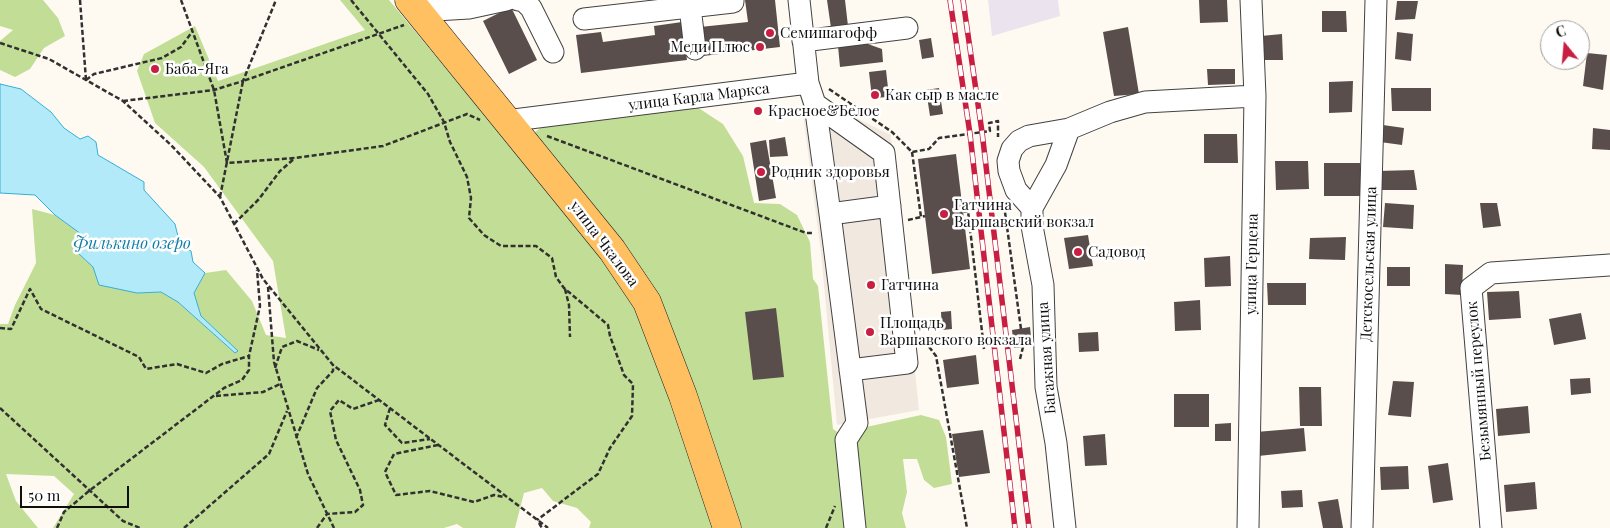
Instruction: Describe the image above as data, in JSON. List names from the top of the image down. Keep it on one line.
{"streets":{"main road":["улица Чкалова"],"street":["улица Карла Маркса","улица Герцена","Детскосельская улица","Багажная улица","Безымянный переулок"]},"crossings":[["улица Карла Маркса","улица Чкалова"]],"water":["Филькино озеро"],"places":["Семишагофф","Меди Плюс","Баба-Яга","Как сыр в масле","Красное&Белое","Родник здоровья","Гатчина Варшавский вокзал","Садовод","Гатчина","Площадь Варшавского вокзала"],"scale_bar":"50 m","north":"top"}
